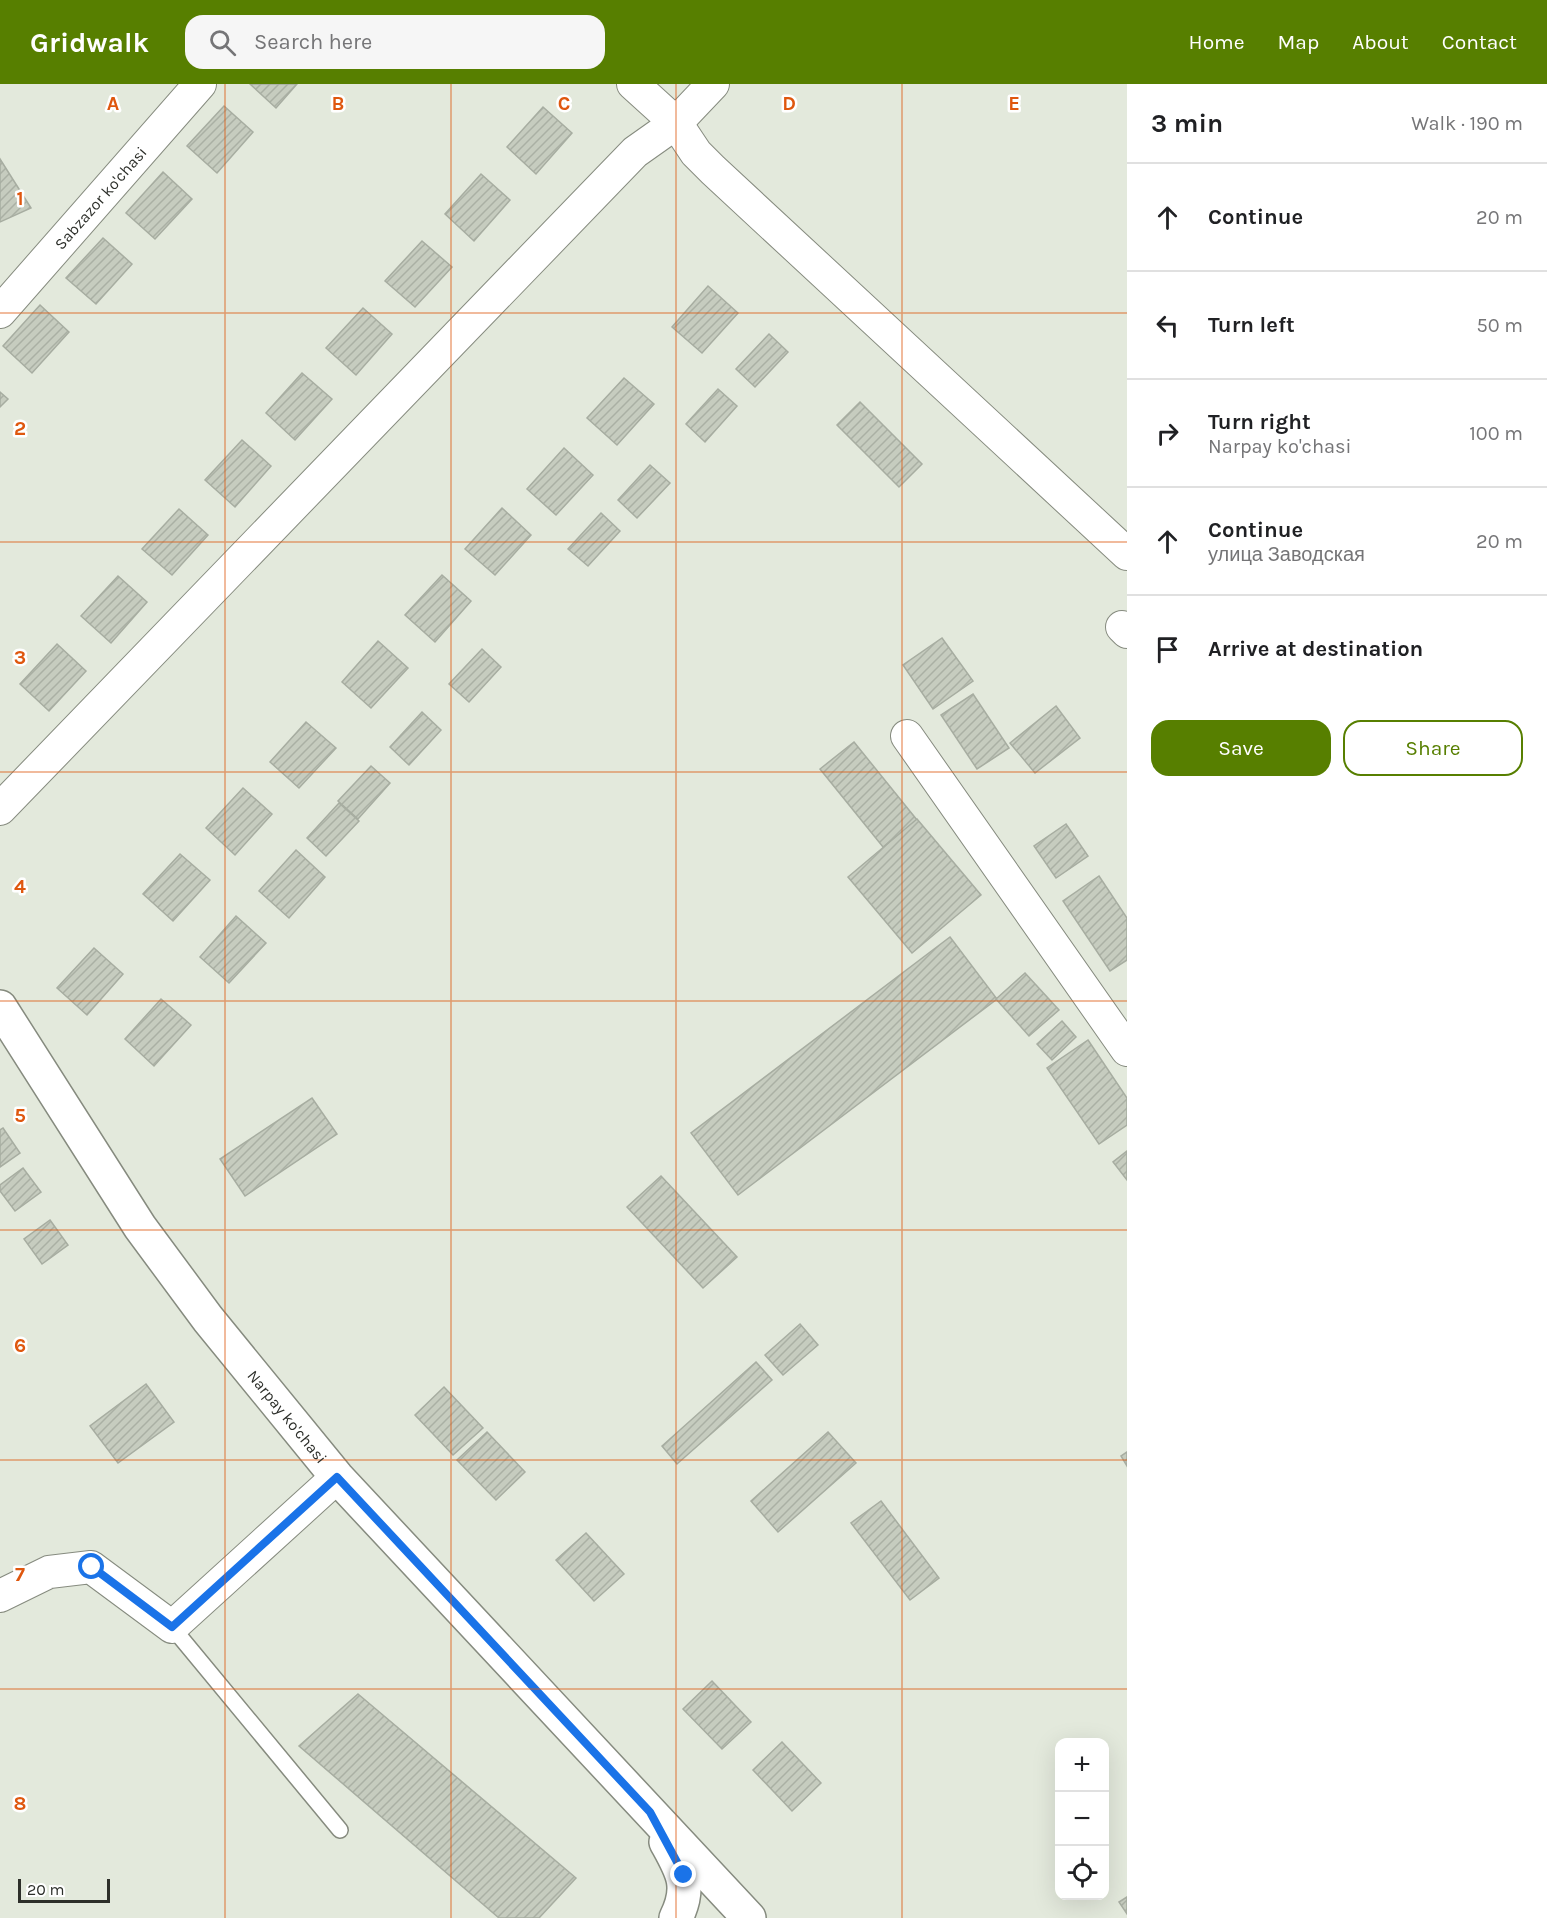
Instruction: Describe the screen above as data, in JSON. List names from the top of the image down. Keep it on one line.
{"streets":{"street":["Sabzazor ko'chasi","Narpay ko'chasi"]},"scale_bar":"20 m","page":{"header":"Gridwalk","search":"Search here","nav":["Home","Map","About","Contact"],"heading":["3 min","Walk · 190 m"],"list":[["Continue","20 m"],["Turn left","50 m"],["Turn right","Narpay ko'chasi","100 m"],["Continue","улица Заводская","20 m"],"Arrive at destination"],"buttons":["Save","Share"],"map_buttons":["+","−"],"scale":"20 m"},"grid":{"columns":["A","B","C","D","E"],"rows":["1","2","3","4","5","6","7","8"]}}
